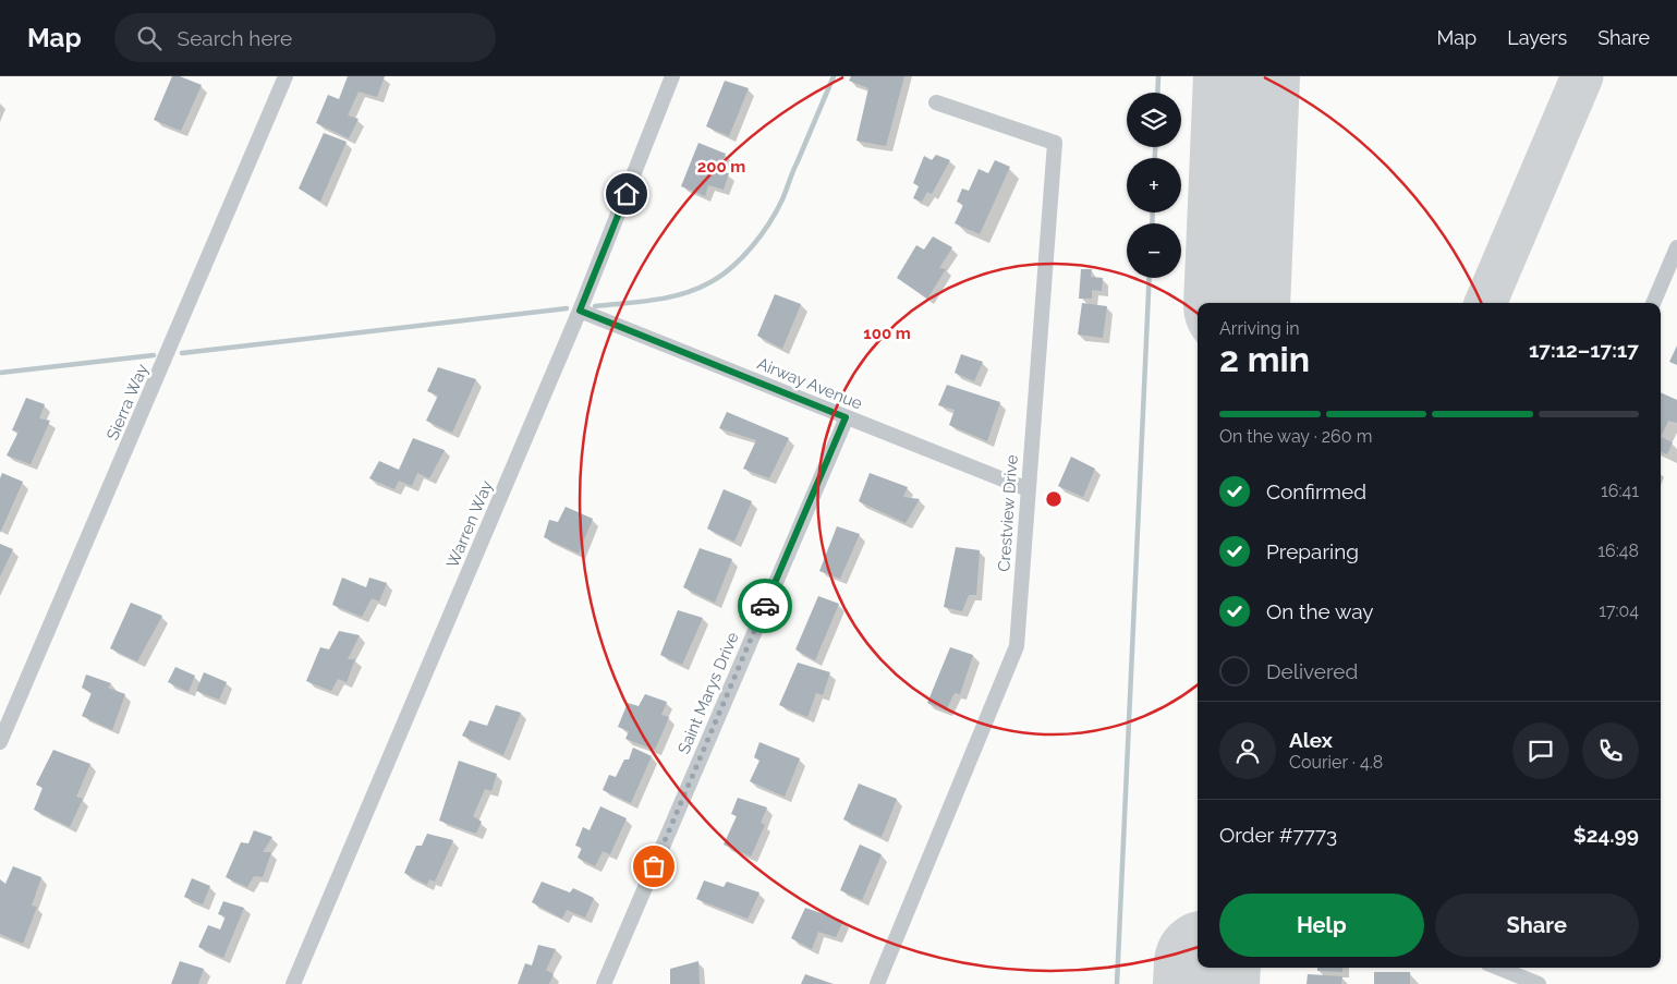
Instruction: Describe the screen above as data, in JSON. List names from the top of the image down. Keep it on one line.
{"streets":{"street":["Airway Avenue","Sierra Way","Crestview Drive","Warren Way","Saint Marys Drive"]},"crossings":[["Airway Avenue","Crestview Drive"],["Airway Avenue","Warren Way"],["Airway Avenue","Saint Marys Drive"]],"page":{"header":"Map","search":"Search here","nav":["Map","Layers","Share"],"map_buttons":["+","−"],"heading":["2 min","Arriving in","17:12–17:17"],"panel":["Alex","Courier · 4.8","Order #7773","$24.99"],"bar":"On the way · 260 m","list":[["Confirmed","16:41"],["Preparing","16:48"],["On the way","17:04"],"Delivered"],"buttons":["Help","Share"]},"rings":["200 m","100 m"]}
